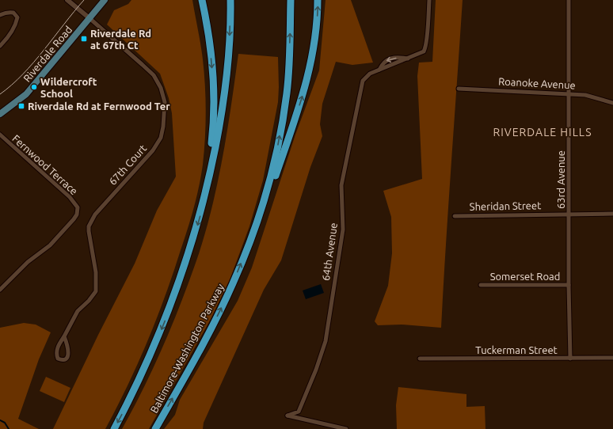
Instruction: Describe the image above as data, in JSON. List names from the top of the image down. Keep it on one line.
{"streets":{"highway":["Baltimore-Washington Parkway"],"main road":["Riverdale Road"],"street":["Roanoke Avenue","Fernwood Terrace","67th Court","63rd Avenue","Sheridan Street","64th Avenue","Somerset Road","Tuckerman Street"]},"crossings":[["Riverdale Road","67th Court"],["Roanoke Avenue","63rd Avenue"],["63rd Avenue","Sheridan Street"],["63rd Avenue","Somerset Road"],["63rd Avenue","Tuckerman Street"]],"districts":["RIVERDALE HILLS"],"places":{"transit":["Riverdale Rd at 67th Ct","Riverdale Rd at Fernwood Ter"],"other":["Wildercroft School"]}}
